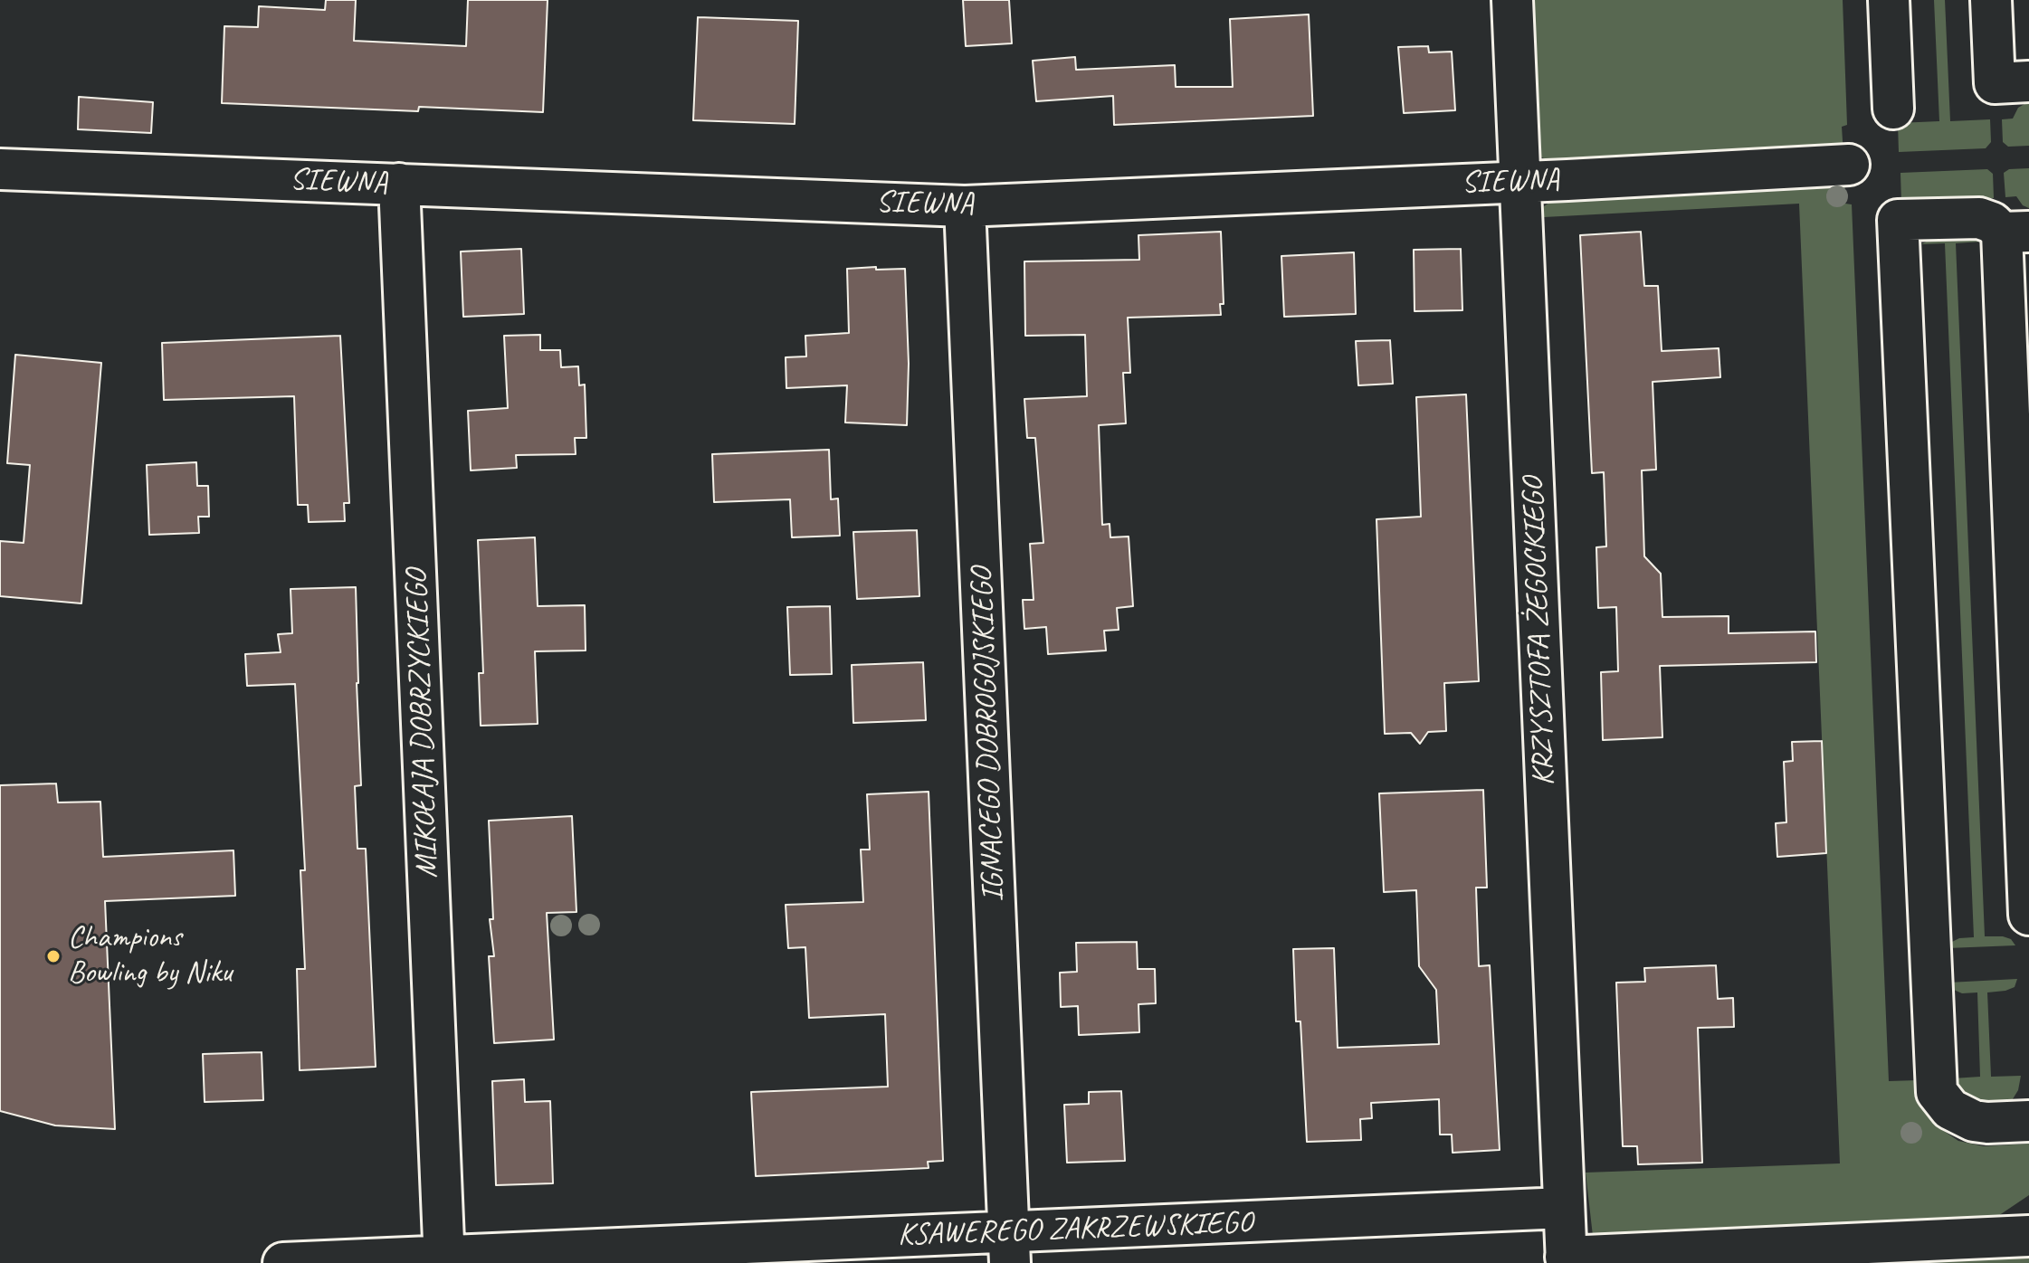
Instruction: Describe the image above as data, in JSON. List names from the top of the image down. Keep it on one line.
{"streets":{"street":["SIEWNA","KRZYSZTOFA ŻEGOCKIEGO","MIKOŁAJA DOBRZYCKIEGO","IGNACEGO DOBROGOJSKIEGO","KSAWEREGO ZAKRZEWSKIEGO"]},"crossings":[["SIEWNA","KRZYSZTOFA ŻEGOCKIEGO"],["SIEWNA","MIKOŁAJA DOBRZYCKIEGO"],["SIEWNA","IGNACEGO DOBROGOJSKIEGO"],["KRZYSZTOFA ŻEGOCKIEGO","KSAWEREGO ZAKRZEWSKIEGO"],["MIKOŁAJA DOBRZYCKIEGO","KSAWEREGO ZAKRZEWSKIEGO"],["IGNACEGO DOBROGOJSKIEGO","KSAWEREGO ZAKRZEWSKIEGO"]],"places":["Champions Bowling by Niku"]}
